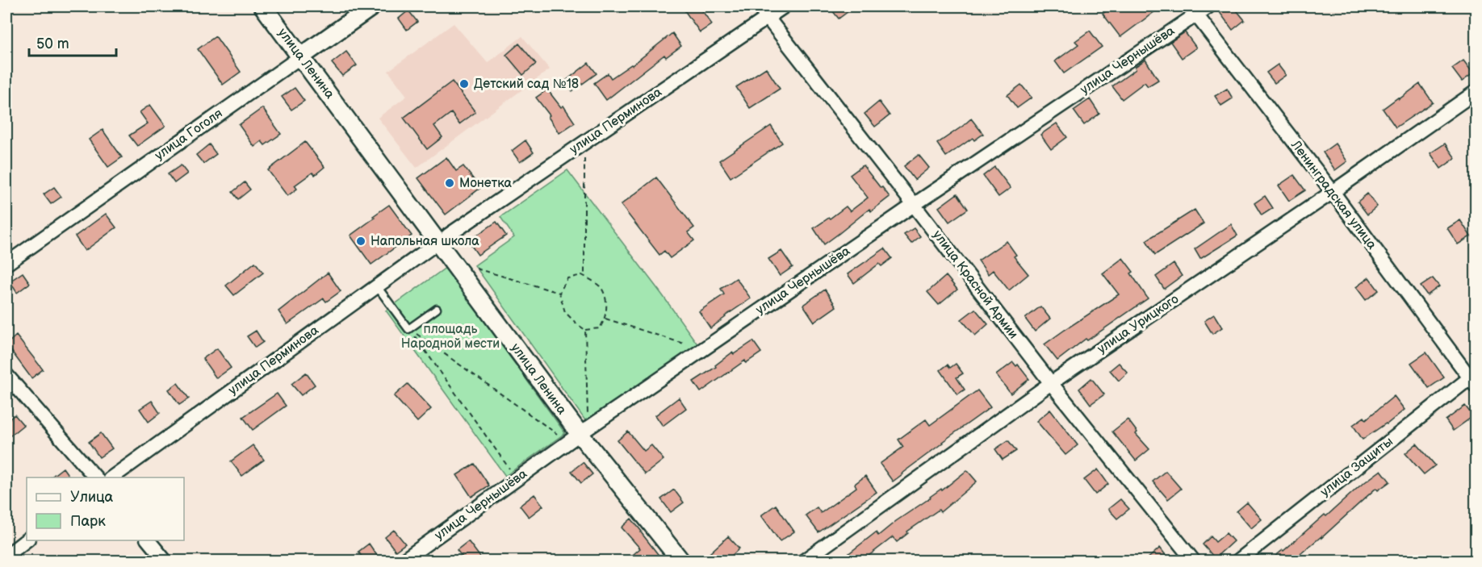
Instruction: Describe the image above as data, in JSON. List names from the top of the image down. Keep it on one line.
{"streets":{"street":["улица Чернышёва","улица Ленина","улица Перминова","улица Гоголя","Ленинградская улица","улица Красной Армии","улица Урицкого","улица Защиты"]},"crossings":[["улица Чернышёва","улица Ленина"],["улица Чернышёва","Ленинградская улица"],["улица Чернышёва","улица Красной Армии"],["улица Ленина","улица Перминова"],["улица Ленина","улица Гоголя"],["улица Перминова","улица Красной Армии"],["Ленинградская улица","улица Урицкого"],["Ленинградская улица","улица Защиты"],["улица Красной Армии","улица Урицкого"]],"parks":["площадь Народной мести"],"places":["Детский сад №18","Монетка","Напольная школа"],"legend":["Улица","Парк"],"scale_bar":"50 m"}
